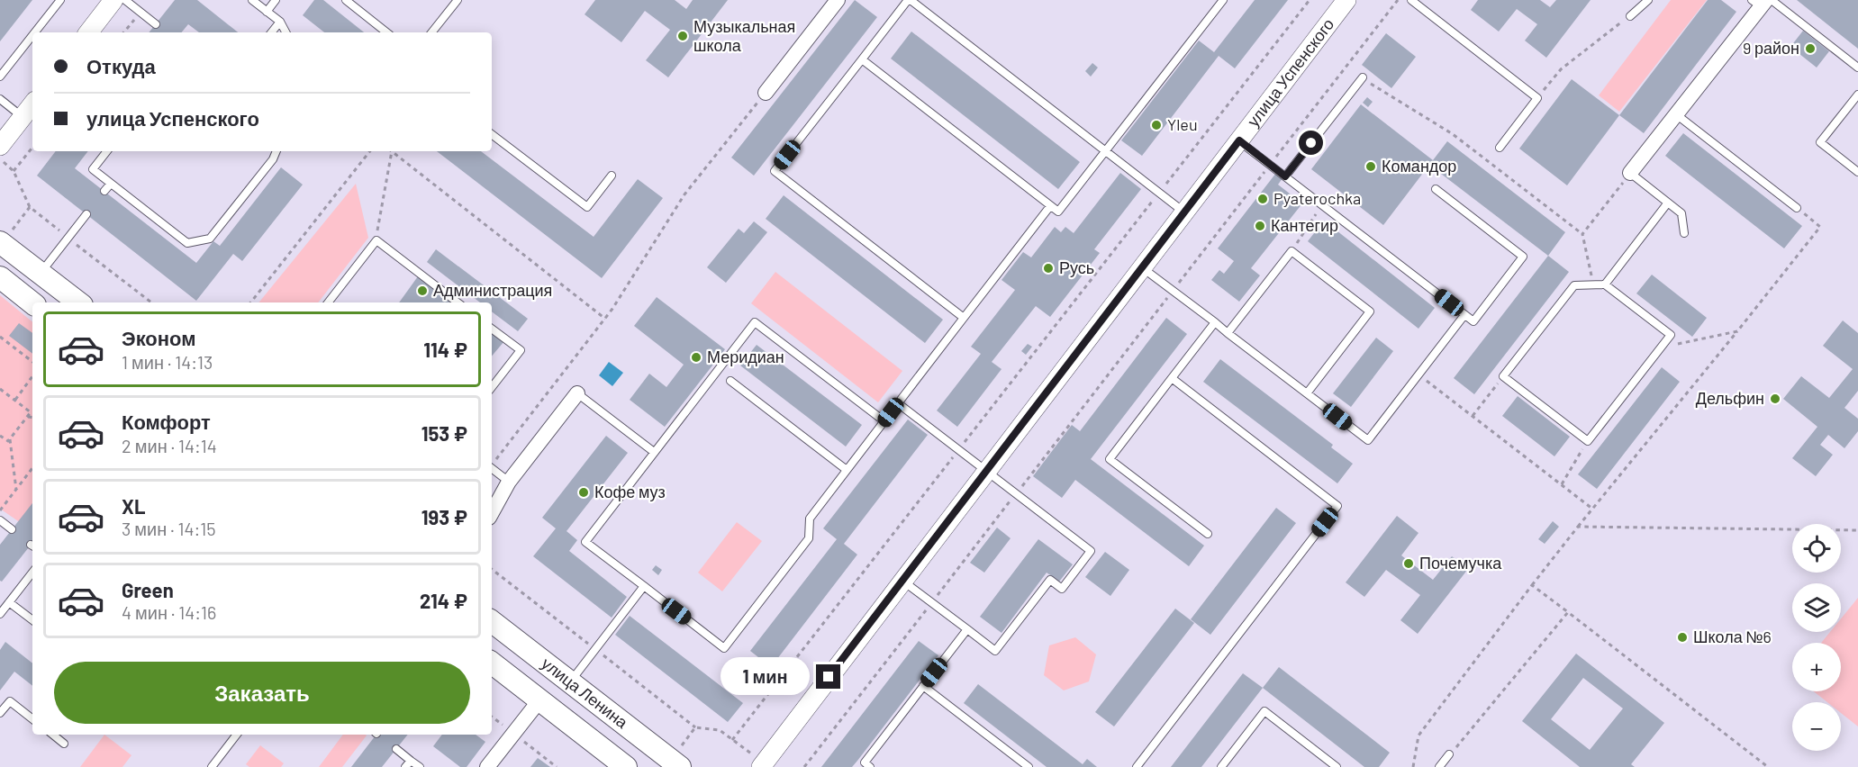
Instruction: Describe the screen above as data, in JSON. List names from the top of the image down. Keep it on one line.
{"streets":{"main road":["улица Ленина"],"street":["улица Успенского"]},"places":["Музыкальная школа","9 район","Yleu","Командор","Pyaterochka","Кантегир","Русь","Администрация","Меридиан","Дельфин","Кофе муз","Почемучка","Школа №6"],"page":{"banner":["Откуда","улица Успенского"],"list":[{"name":"Эконом","note":"1 мин · 14:13","value":"114 ₽"},{"name":"Комфорт","note":"2 мин · 14:14","value":"153 ₽"},{"name":"XL","note":"3 мин · 14:15","value":"193 ₽"},{"name":"Green","note":"4 мин · 14:16","value":"214 ₽"}],"map_buttons":["+","−"],"buttons":"Заказать","bubble":"1 мин"}}
